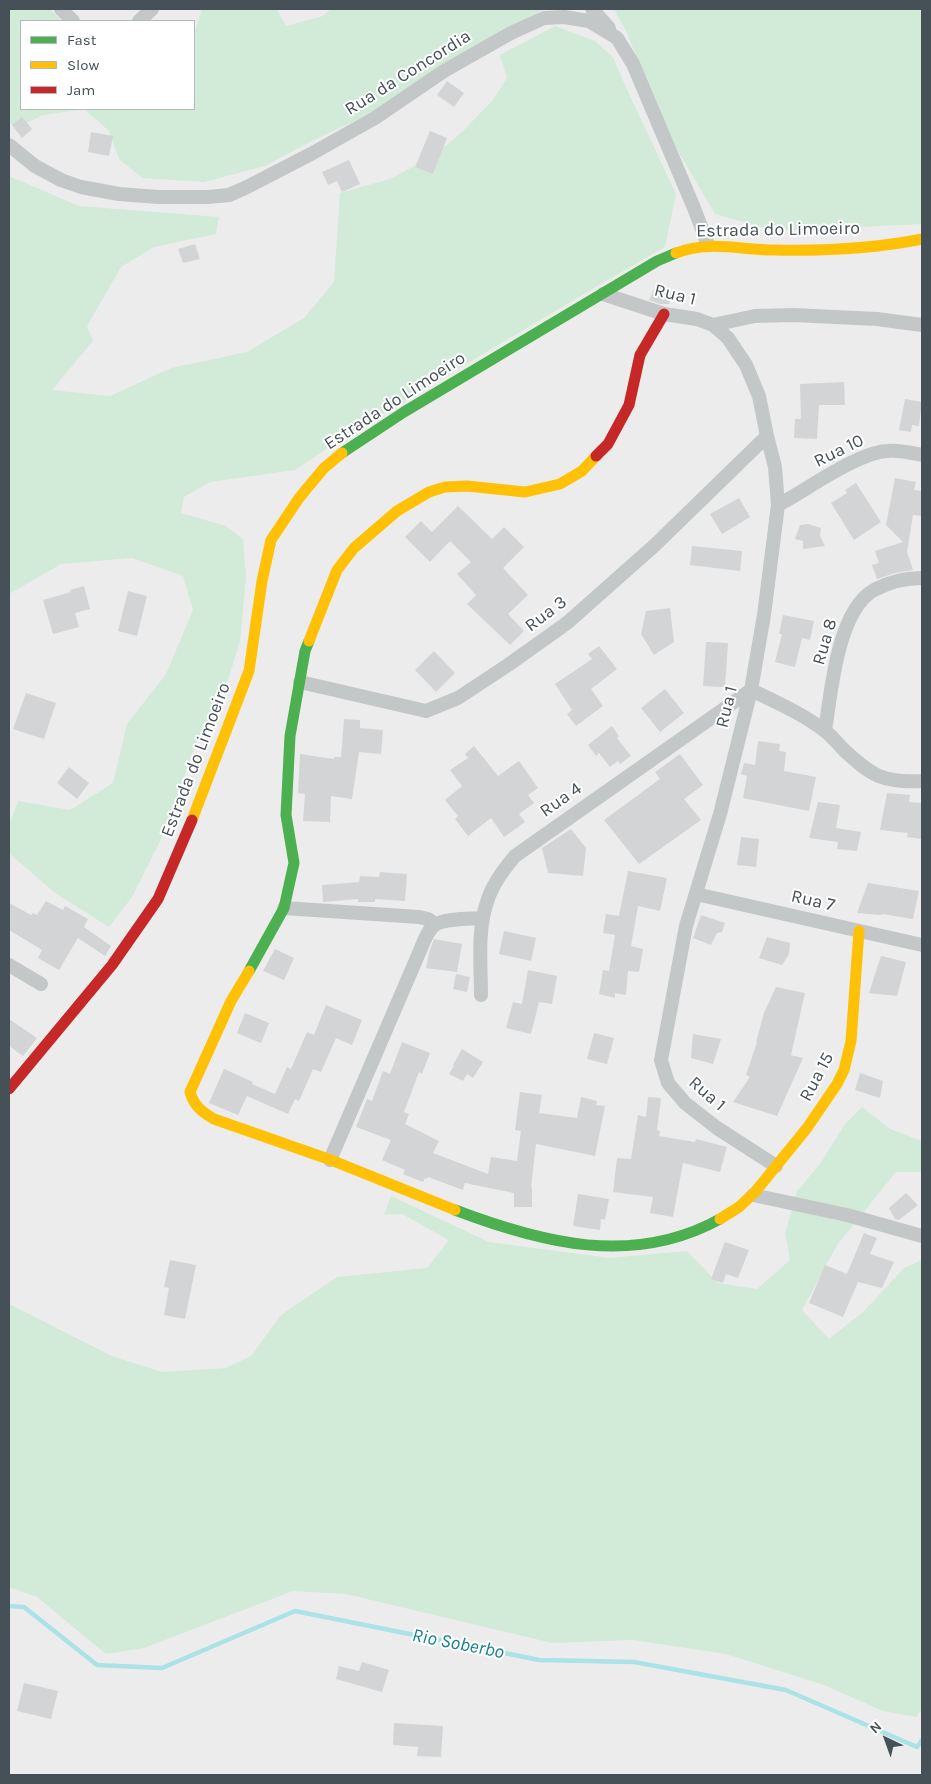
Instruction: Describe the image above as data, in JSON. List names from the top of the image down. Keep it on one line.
{"streets":{"street":["Rua da Concordia","Estrada do Limoeiro","Rua 1","Rua 10","Rua 3","Rua 8","Rua 4","Rua 7","Rua 15"]},"crossings":[["Rua da Concordia","Estrada do Limoeiro"],["Estrada do Limoeiro","Rua 1"],["Rua 1","Rua 10"],["Rua 1","Rua 3"],["Rua 1","Rua 4"],["Rua 1","Rua 7"],["Rua 1","Rua 15"],["Rua 3","Rua 15"],["Rua 7","Rua 15"]],"water":["Rio Soberbo"],"legend":["Fast","Slow","Jam"],"north":"top left"}
